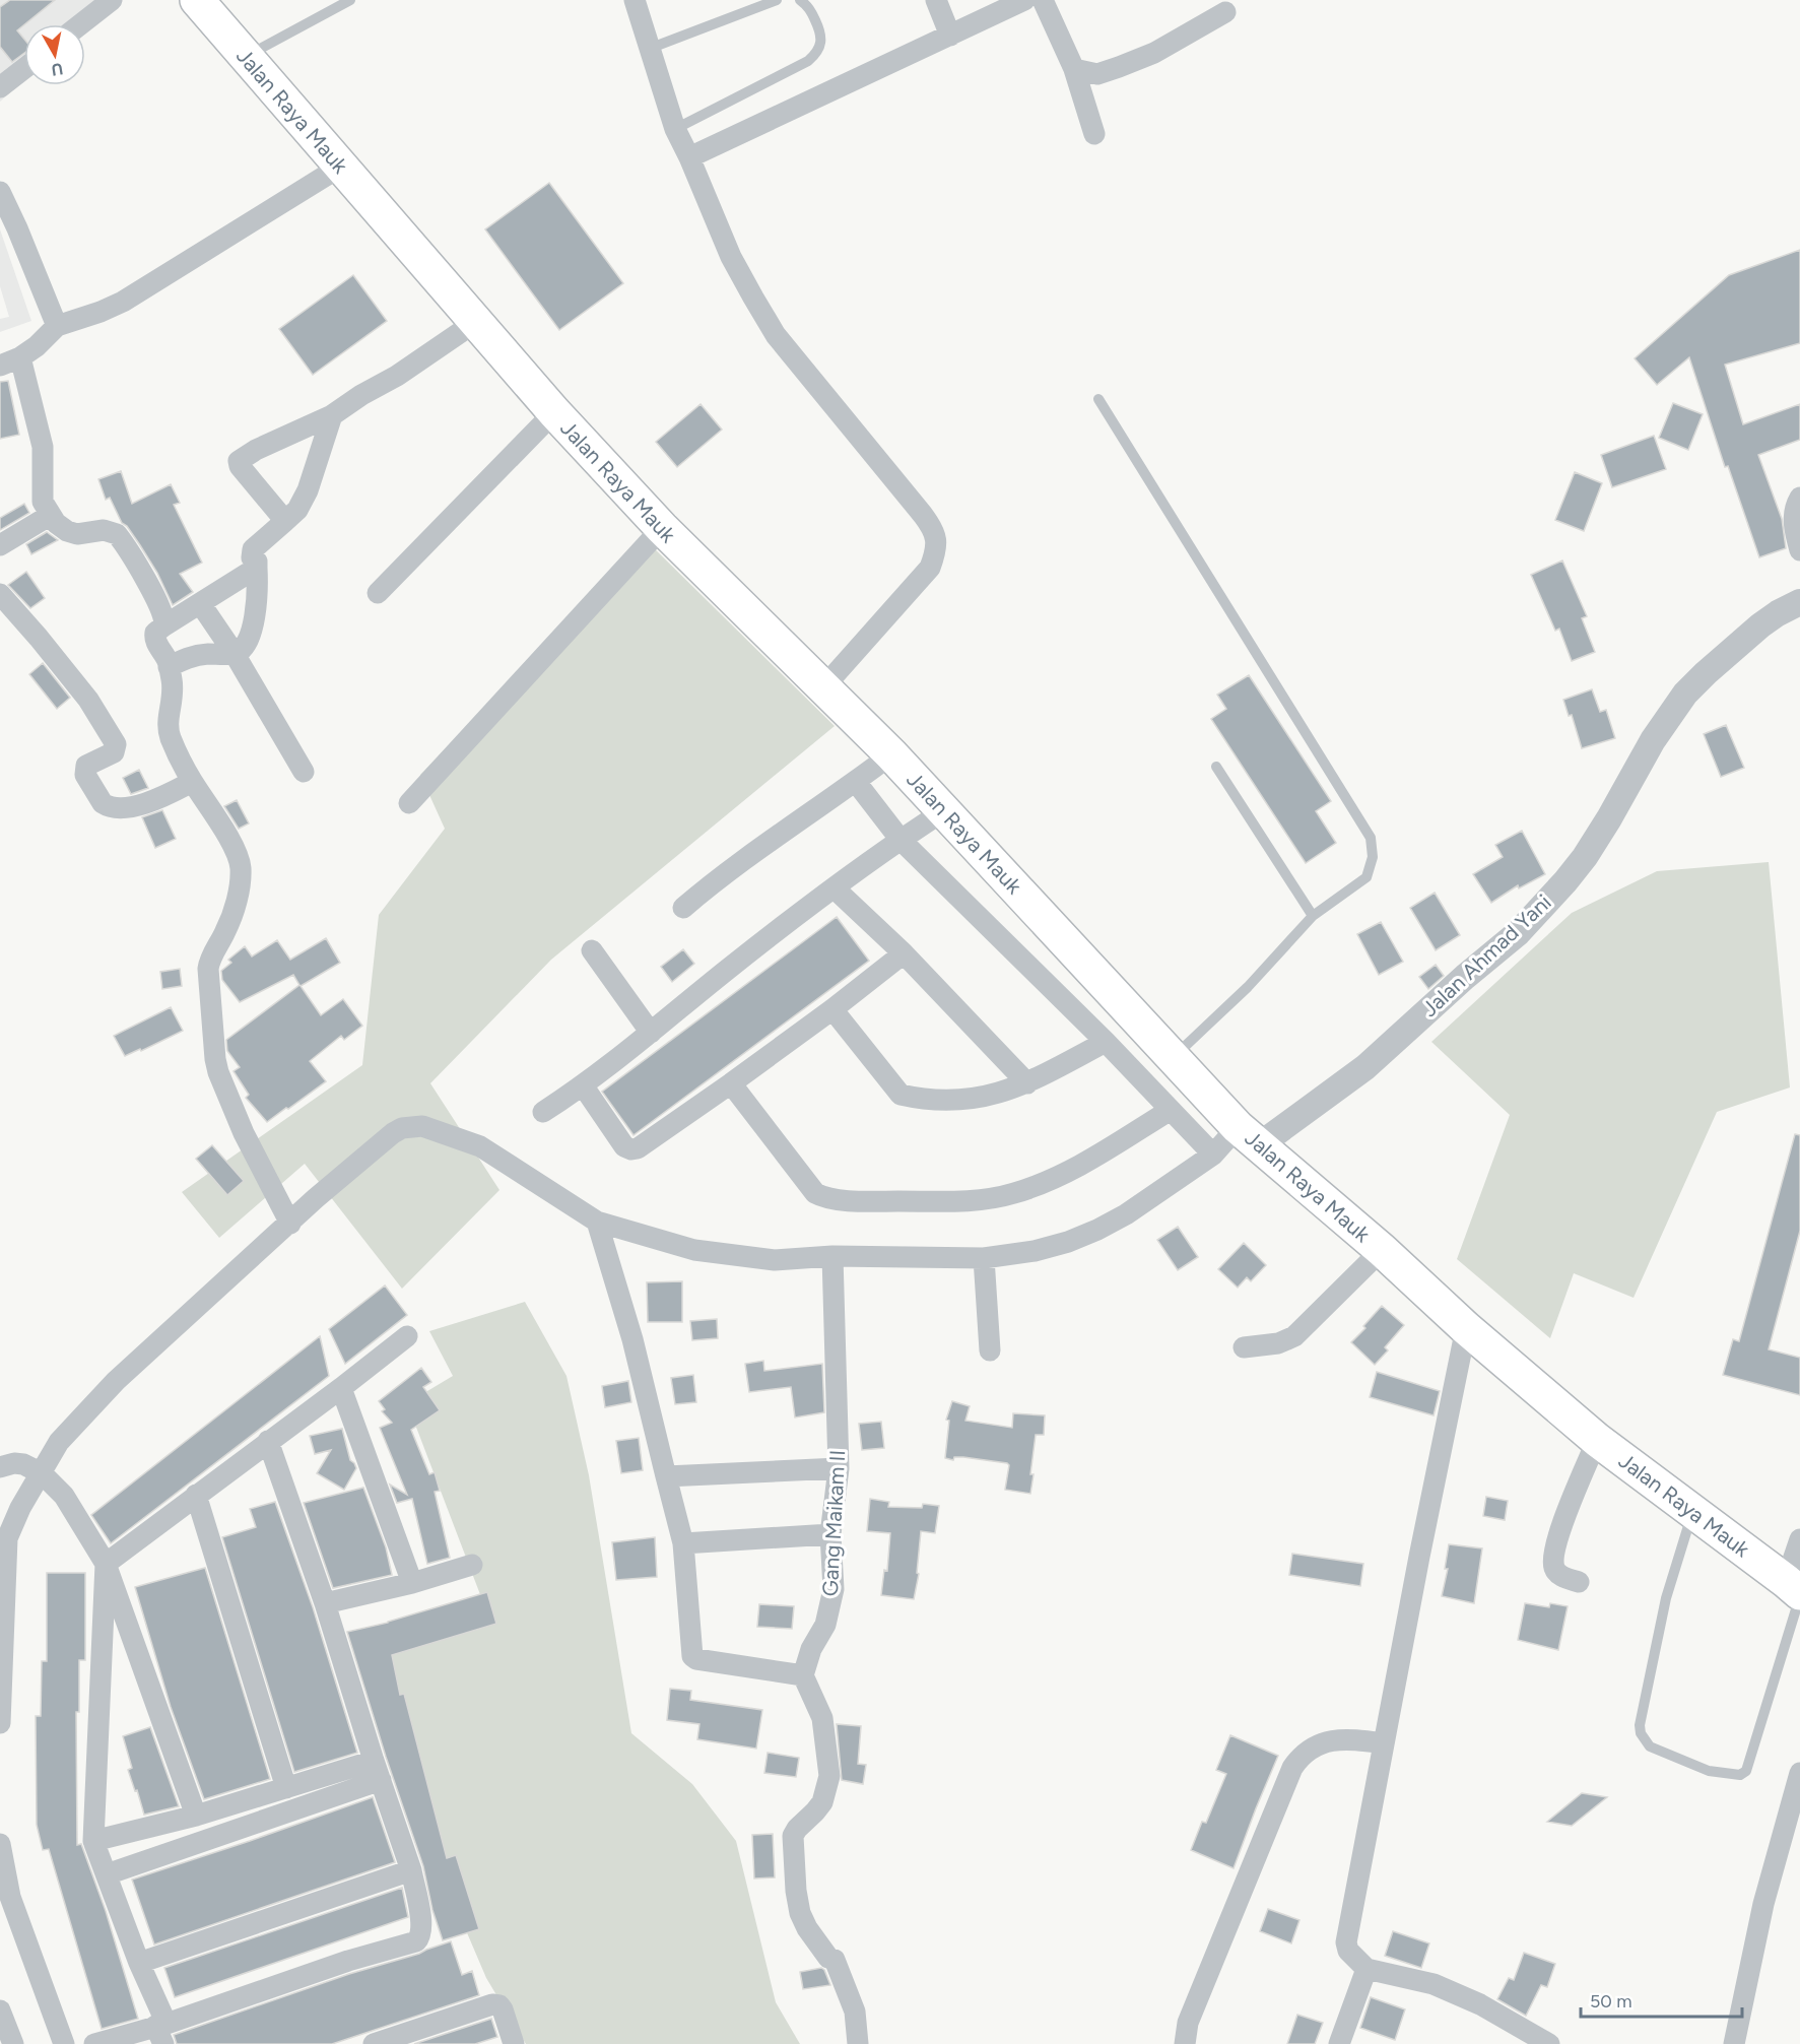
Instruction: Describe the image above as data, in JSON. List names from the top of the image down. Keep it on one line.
{"streets":{"main road":["Jalan Raya Mauk"],"street":["Jalan Ahmad Yani","Gang Maikam II"]},"crossings":[["Jalan Raya Mauk","Jalan Ahmad Yani"]],"scale_bar":"50 m","north":"bottom"}
